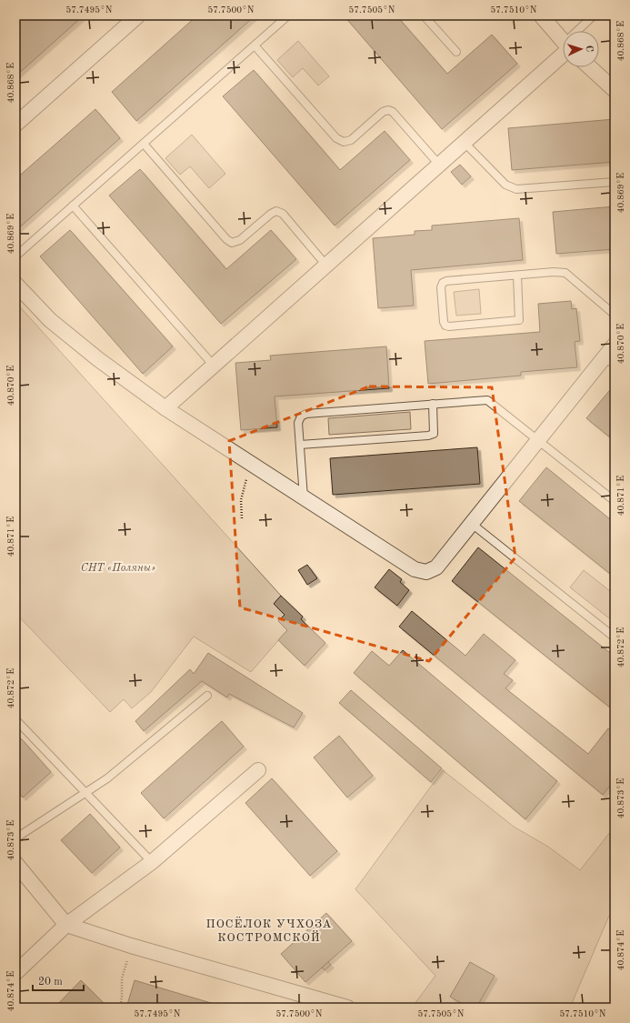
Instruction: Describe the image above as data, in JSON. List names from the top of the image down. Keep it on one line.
{"districts":["ПОСЁЛОК УЧХОЗА КОСТРОМСКОЙ"],"parks":["СНТ «Поляны»"],"scale_bar":"20 m","north":"right","coordinates":["57.7495°N","57.7500°N","57.7505°N","57.7510°N","40.868°E","40.869°E","40.870°E","40.871°E","40.872°E","40.873°E","40.874°E"]}
